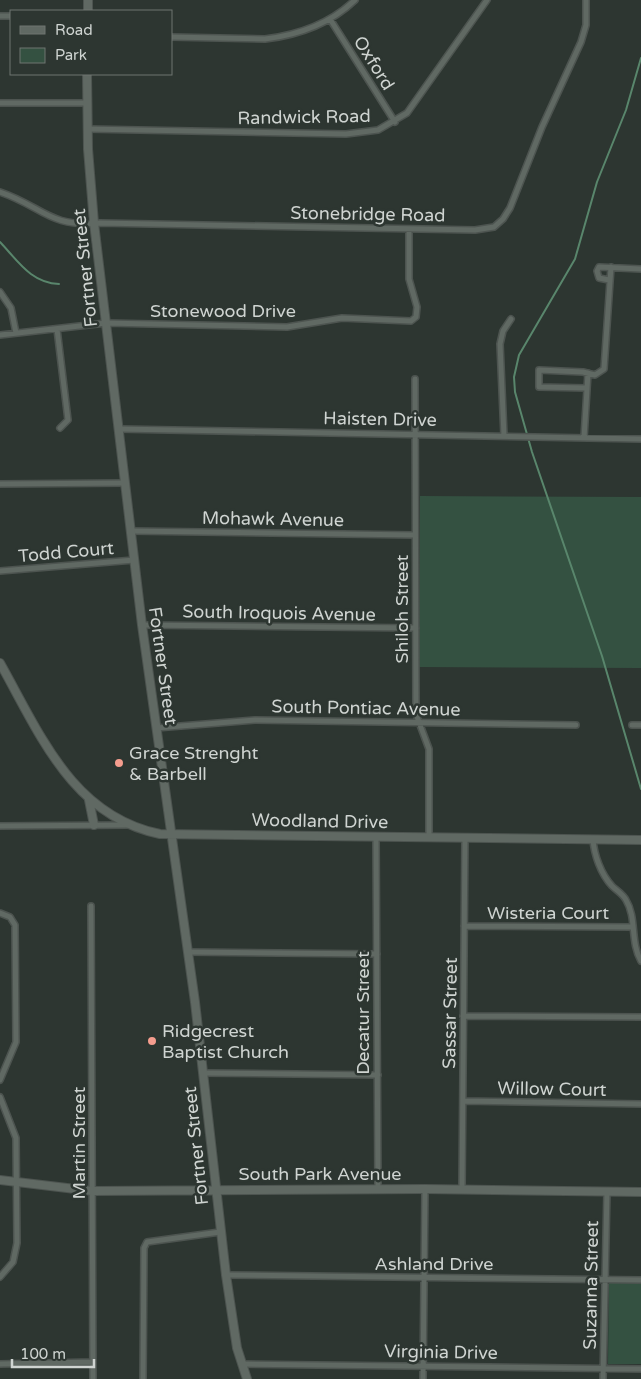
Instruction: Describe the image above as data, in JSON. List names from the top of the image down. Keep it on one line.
{"streets":{"street":["Oxford","Randwick Road","Stonebridge Road","Fortner Street","Stonewood Drive","Haisten Drive","Mohawk Avenue","Todd Court","Shiloh Street","South Iroquois Avenue","South Pontiac Avenue","Woodland Drive","Wisteria Court","Decatur Street","Sassar Street","Willow Court","Martin Street","South Park Avenue","Ashland Drive","Suzanna Street","Virginia Drive"]},"crossings":[["Oxford","Randwick Road"],["Randwick Road","Fortner Street"],["Stonebridge Road","Fortner Street"],["Stonebridge Road","Stonewood Drive"],["Fortner Street","Stonewood Drive"],["Fortner Street","Haisten Drive"],["Fortner Street","Mohawk Avenue"],["Fortner Street","Todd Court"],["Fortner Street","South Iroquois Avenue"],["Fortner Street","South Pontiac Avenue"],["Fortner Street","Woodland Drive"],["Fortner Street","South Park Avenue"],["Fortner Street","Ashland Drive"],["Fortner Street","Virginia Drive"],["Haisten Drive","Shiloh Street"],["Mohawk Avenue","Shiloh Street"],["Shiloh Street","South Iroquois Avenue"],["Shiloh Street","South Pontiac Avenue"],["Shiloh Street","Woodland Drive"],["Woodland Drive","Decatur Street"],["Woodland Drive","Sassar Street"],["Wisteria Court","Sassar Street"],["Decatur Street","South Park Avenue"],["Sassar Street","Willow Court"],["Sassar Street","South Park Avenue"],["Martin Street","South Park Avenue"],["South Park Avenue","Suzanna Street"],["Ashland Drive","Suzanna Street"],["Suzanna Street","Virginia Drive"]],"places":["Grace Strenght & Barbell","Ridgecrest Baptist Church"],"legend":["Road","Park"],"scale_bar":"100 m"}
